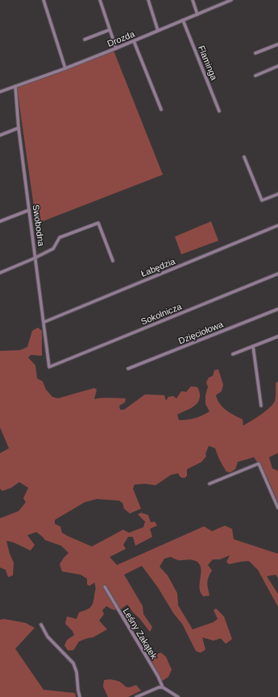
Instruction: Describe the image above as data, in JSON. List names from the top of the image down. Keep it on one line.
{"streets":{"street":["Drozda","Flaminga","Swobodna","Łabędzia","Sokolnicza","Dzięciołowa","Leśny Zakątek"]},"crossings":[["Drozda","Flaminga"],["Drozda","Swobodna"],["Swobodna","Łabędzia"],["Swobodna","Sokolnicza"]]}
